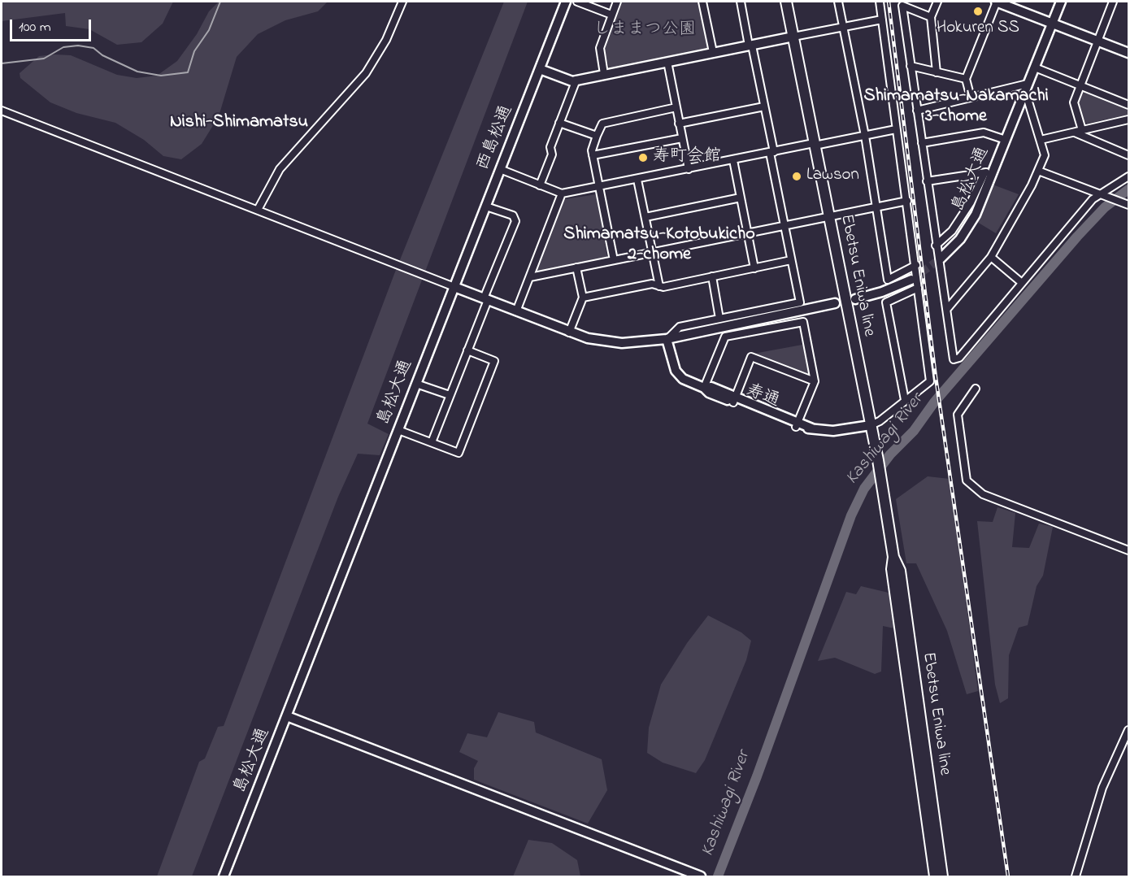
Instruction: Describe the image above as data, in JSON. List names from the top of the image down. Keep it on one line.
{"streets":{"main road":["Ebetsu Eniwa line"],"street":["西島松通","島松大通","寿通"]},"crossings":[["西島松通","島松大通"],["Ebetsu Eniwa line","寿通"]],"districts":["Shimamatsu-Nakamachi 3-chome","Nishi-Shimamatsu","Shimamatsu-Kotobukicho 2-chome"],"water":["Kashiwagi River"],"parks":["しままつ公園"],"places":["Hokuren SS","寿町会館","Lawson"],"scale_bar":"100 m"}
